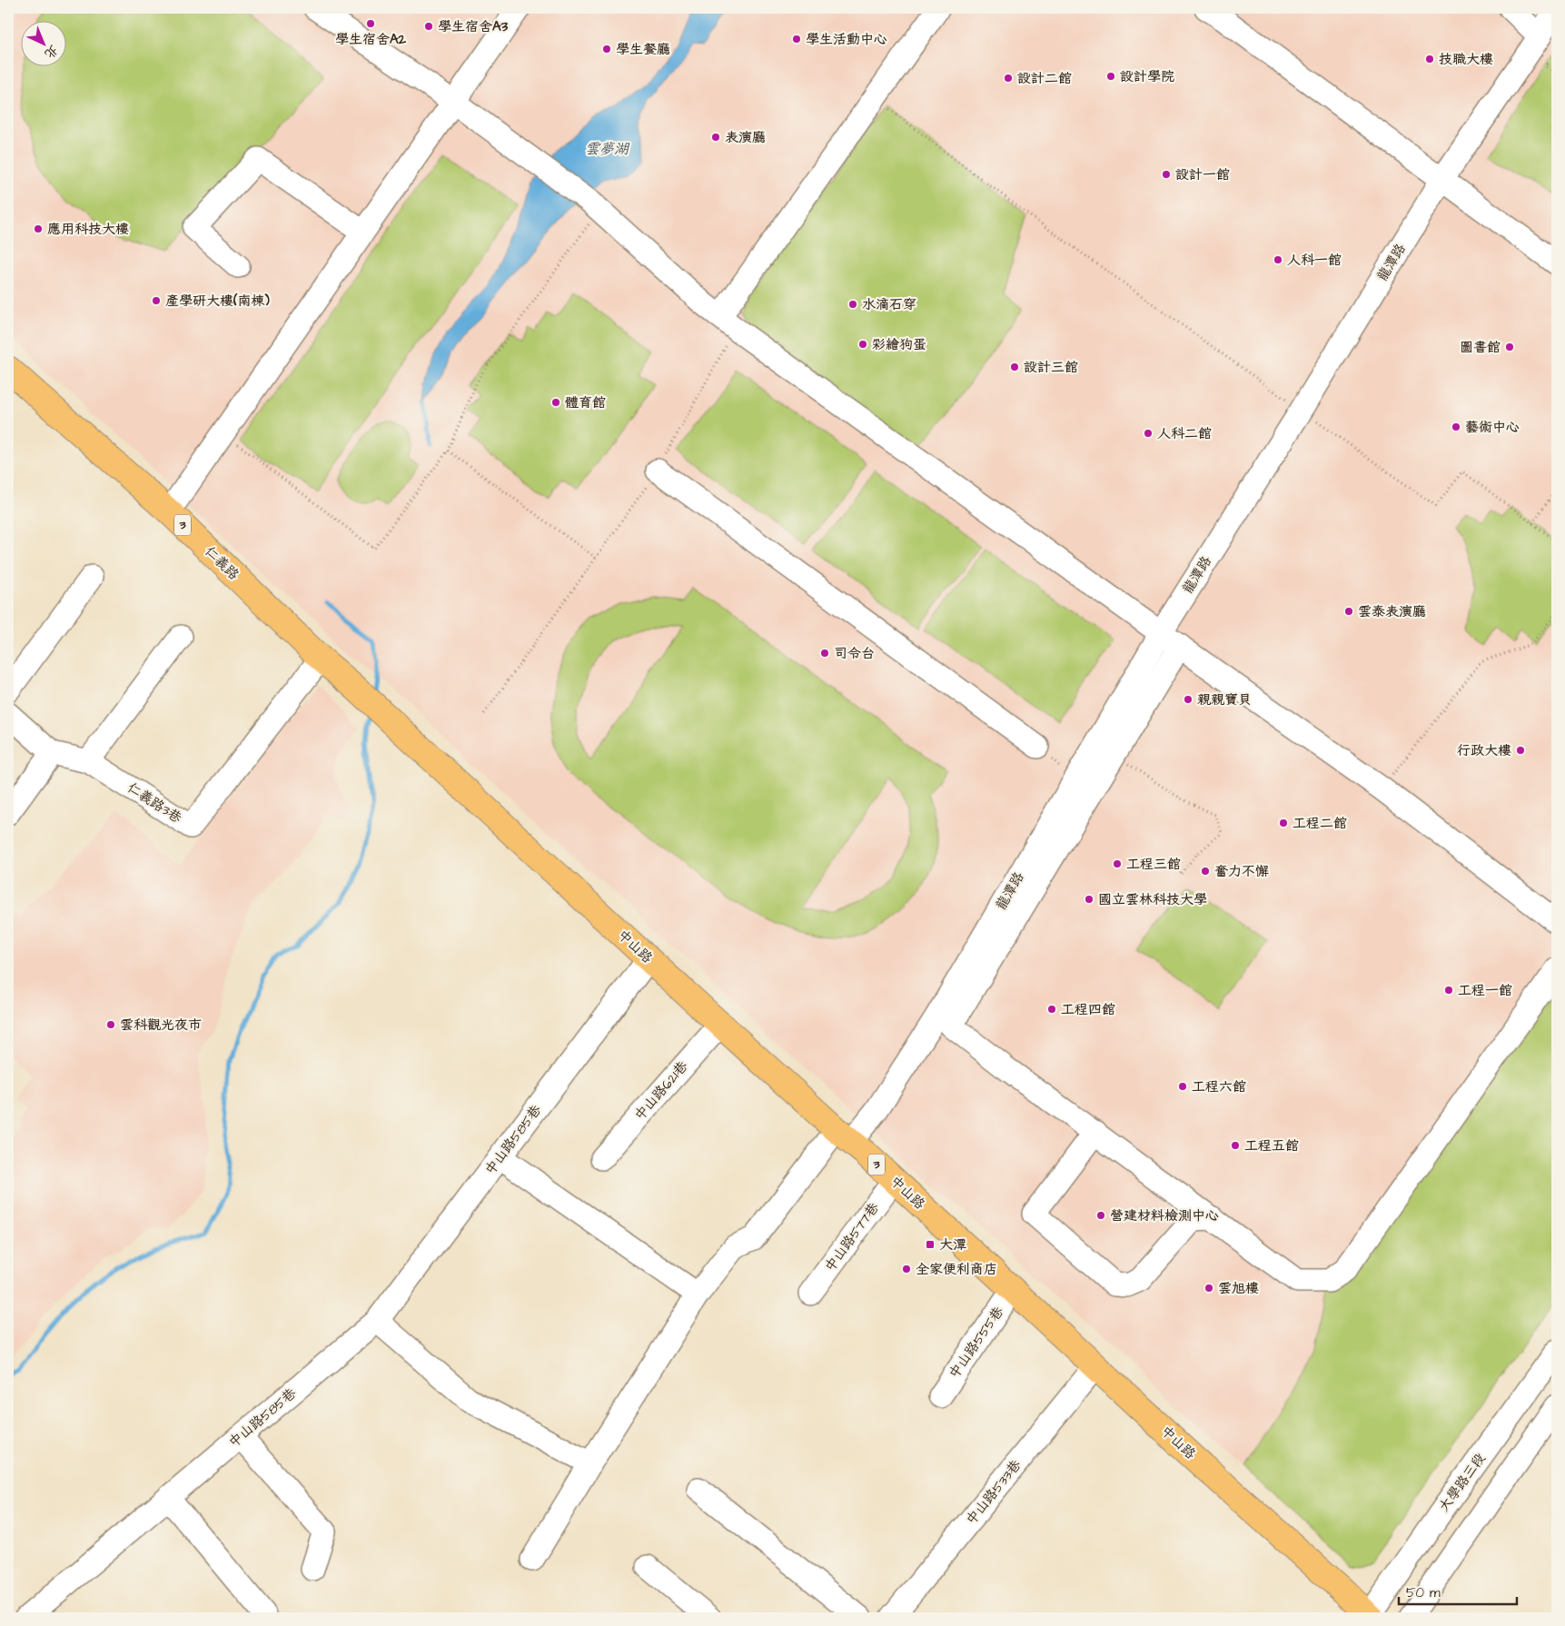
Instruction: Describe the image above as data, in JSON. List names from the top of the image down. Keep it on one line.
{"streets":{"main road":["3","仁義路","中山路"],"street":["龍潭路","仁義路3巷","中山路621巷","中山路585巷","中山路577巷","中山路555巷","大學路三段","中山路533巷"]},"crossings":[["龍潭路","中山路"],["仁義路","仁義路3巷"],["仁義路","中山路"],["中山路","中山路621巷"],["中山路","中山路585巷"],["中山路","中山路577巷"],["中山路","中山路555巷"],["中山路","大學路三段"],["中山路","中山路533巷"]],"water":["雲夢湖"],"places":{"other":["學生宿舍A2","學生宿舍A3","學生活動中心","學生餐廳","技職大樓","設計學院","設計二館","表演廳","設計一館","應用科技大樓","人科一館","產學研大樓(南棟)","水滴石穿","彩繪狗蛋","圖書館","設計三館","體育館","藝術中心","人科二館","雲泰表演廳","司令台","親親寶貝","行政大樓","工程二館","工程三館","奮力不懈","國立雲林科技大學","工程一館","工程四館","雲科觀光夜市","工程六館","工程五館","營建材料檢測中心","全家便利商店","雲旭樓"],"transit":["大潭"]},"scale_bar":"50 m","north":"bottom right"}
